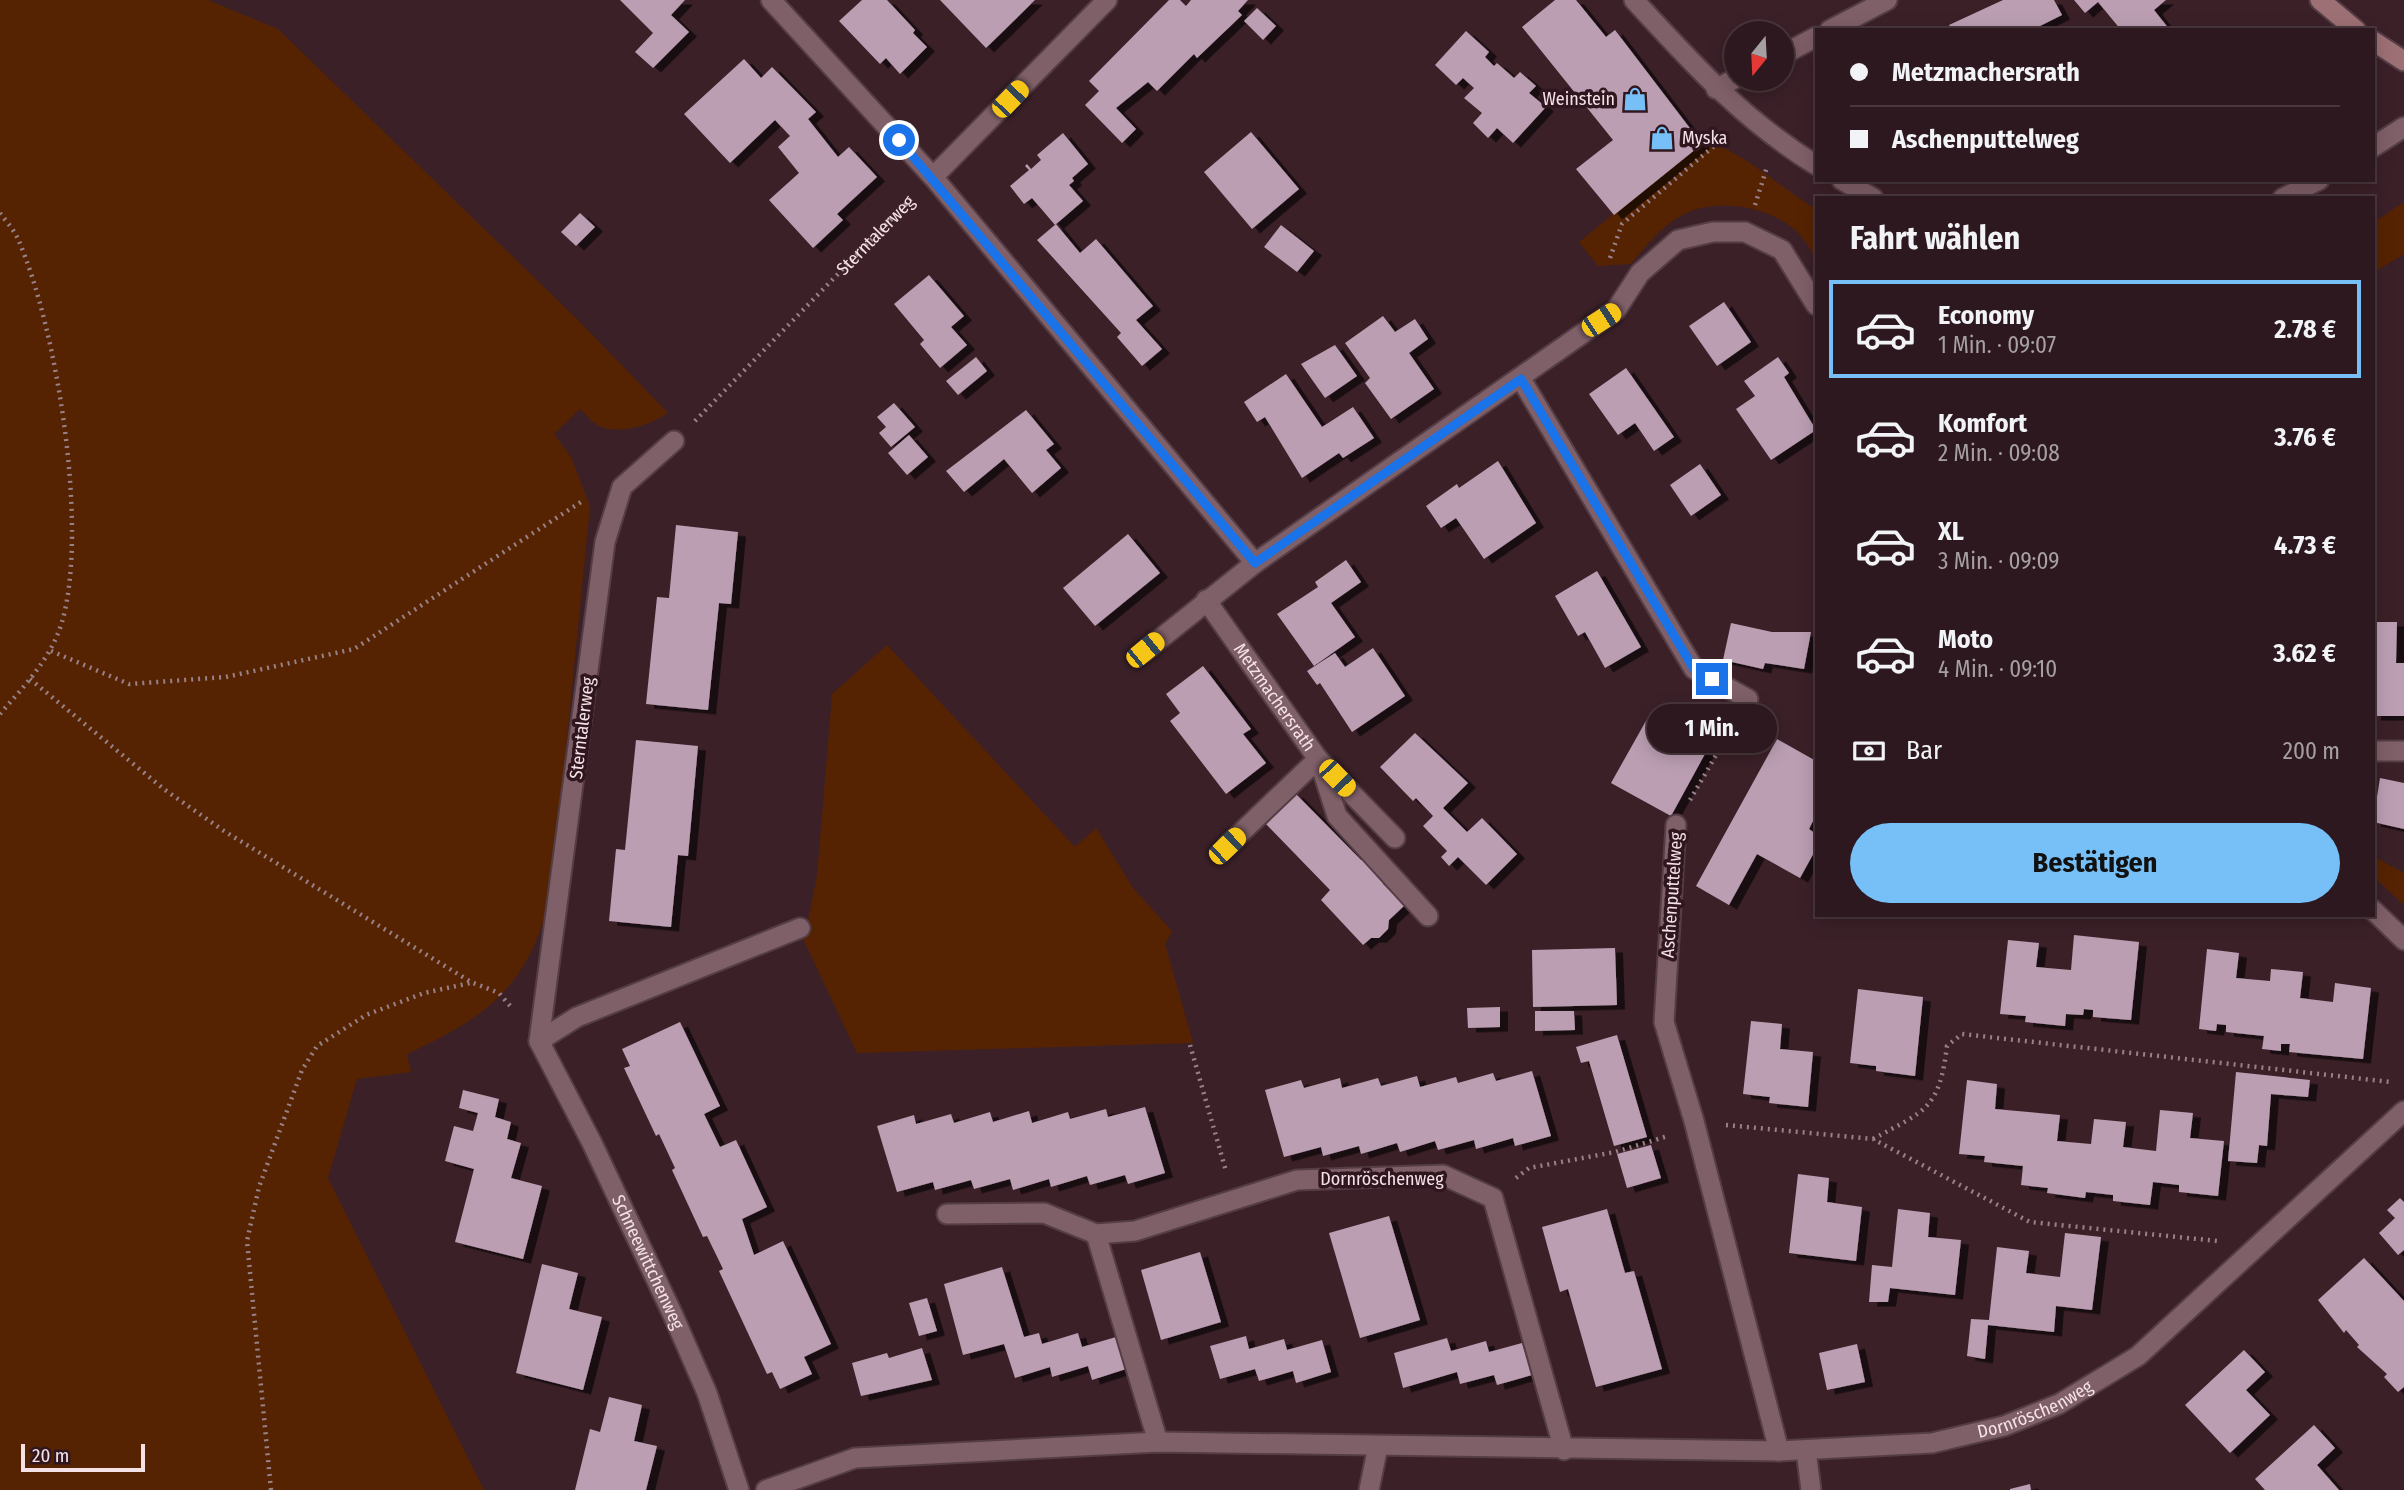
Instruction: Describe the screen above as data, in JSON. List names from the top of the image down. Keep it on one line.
{"streets":{"street":["Sterntalerweg","Metzmachersrath","Aschenputtelweg","Dornröschenweg","Schneewittchenweg"]},"crossings":[["Sterntalerweg","Schneewittchenweg"],["Aschenputtelweg","Dornröschenweg"]],"places":{"shop":["Weinstein","Myska"]},"scale_bar":"20 m","north":"bottom","page":{"banner":["Metzmachersrath","Aschenputtelweg"],"heading":"Fahrt wählen","list":[{"name":"Economy","note":"1 Min. · 09:07","value":"2.78 €"},{"name":"Komfort","note":"2 Min. · 09:08","value":"3.76 €"},{"name":"XL","note":"3 Min. · 09:09","value":"4.73 €"},{"name":"Moto","note":"4 Min. · 09:10","value":"3.62 €"}],"bubble":"1 Min.","pay":["Bar","200 m"],"buttons":"Bestätigen","scale":"20 m"}}
